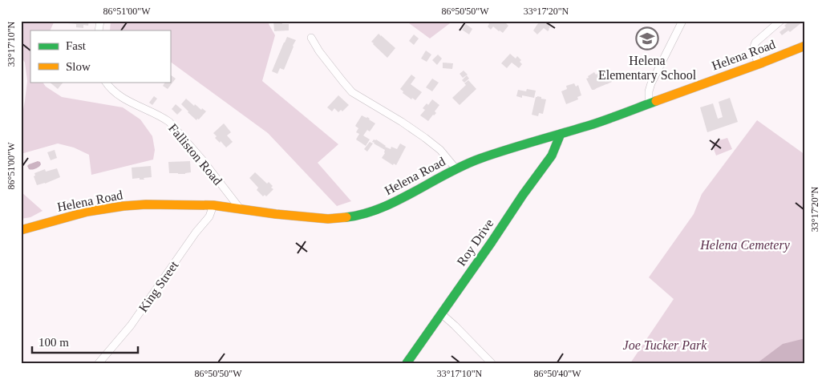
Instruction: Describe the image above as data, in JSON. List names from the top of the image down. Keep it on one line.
{"streets":{"main road":["Helena Road","Roy Drive"],"street":["Falliston Road","King Street"]},"crossings":[["Helena Road","Falliston Road"],["Helena Road","Roy Drive"],["Helena Road","King Street"]],"parks":["Helena Cemetery","Joe Tucker Park"],"places":{"school or university":["Helena Elementary School"]},"legend":["Fast","Slow"],"scale_bar":"100 m","coordinates":["86°51'00\"W","86°50'50\"W","33°17'20\"N","33°17'10\"N","86°50'40\"W"]}
